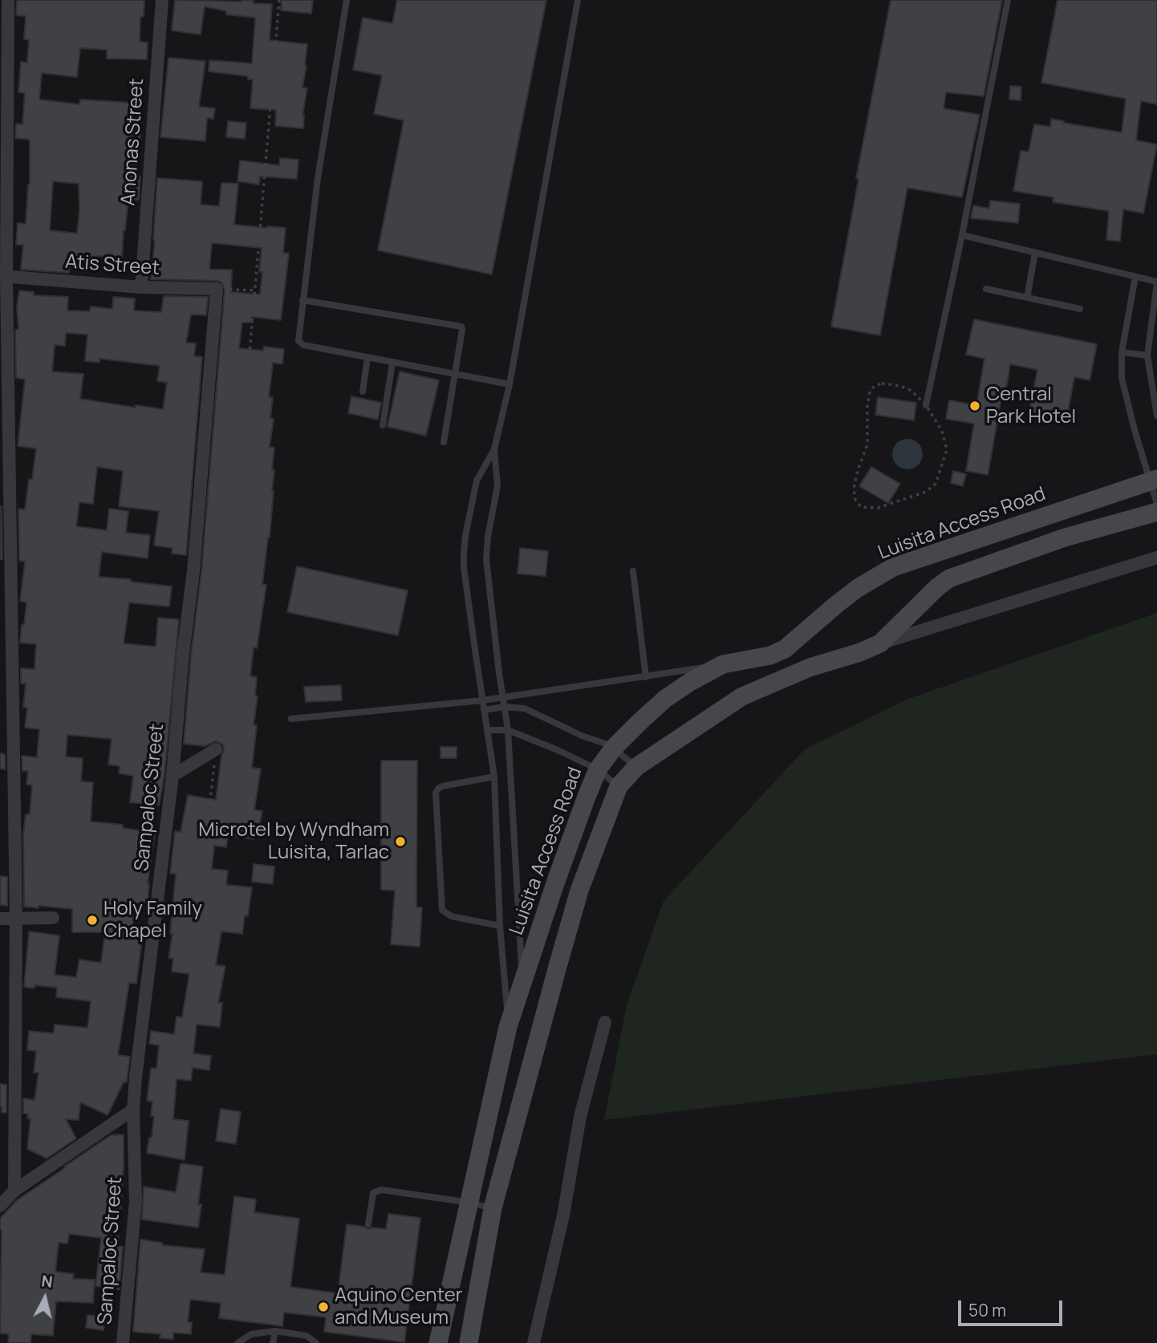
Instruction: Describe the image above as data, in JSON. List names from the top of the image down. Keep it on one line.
{"streets":{"main road":["Luisita Access Road"],"street":["Anonas Street","Atis Street","Sampaloc Street"]},"crossings":[["Anonas Street","Atis Street"],["Atis Street","Sampaloc Street"]],"places":["Central Park Hotel","Microtel by Wyndham Luisita, Tarlac","Holy Family Chapel","Aquino Center and Museum"],"scale_bar":"50 m","north":"top"}
